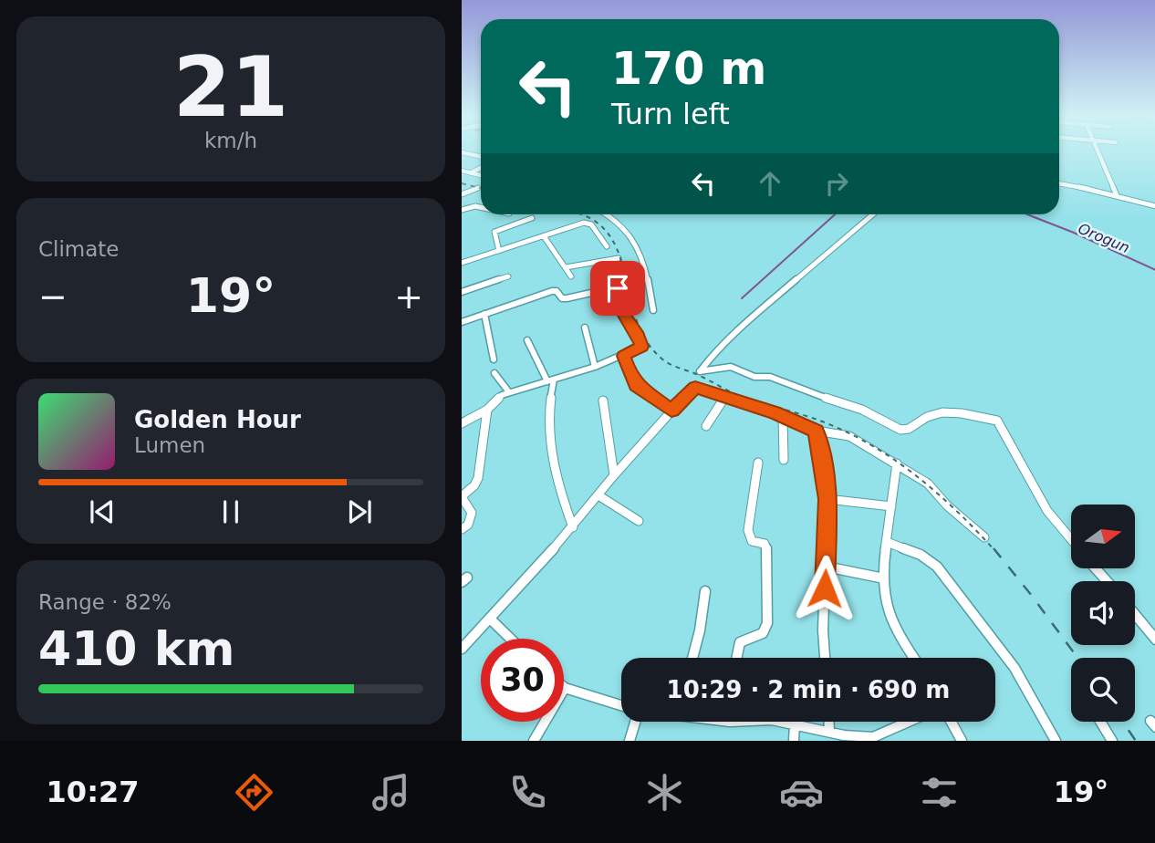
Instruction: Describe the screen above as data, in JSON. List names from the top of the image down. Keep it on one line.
{"water":["Orogun"],"north":"right","page":{"tile":[["21","km/h"],"Climate",["Range · 82%","410 km"]],"turn":["170 m","Turn left"],"heat":["−","19°","+"],"song":["Golden Hour","Lumen"],"limit":"30","trip":"10:29 · 2 min · 690 m","tabs":["10:27","19°"]}}
